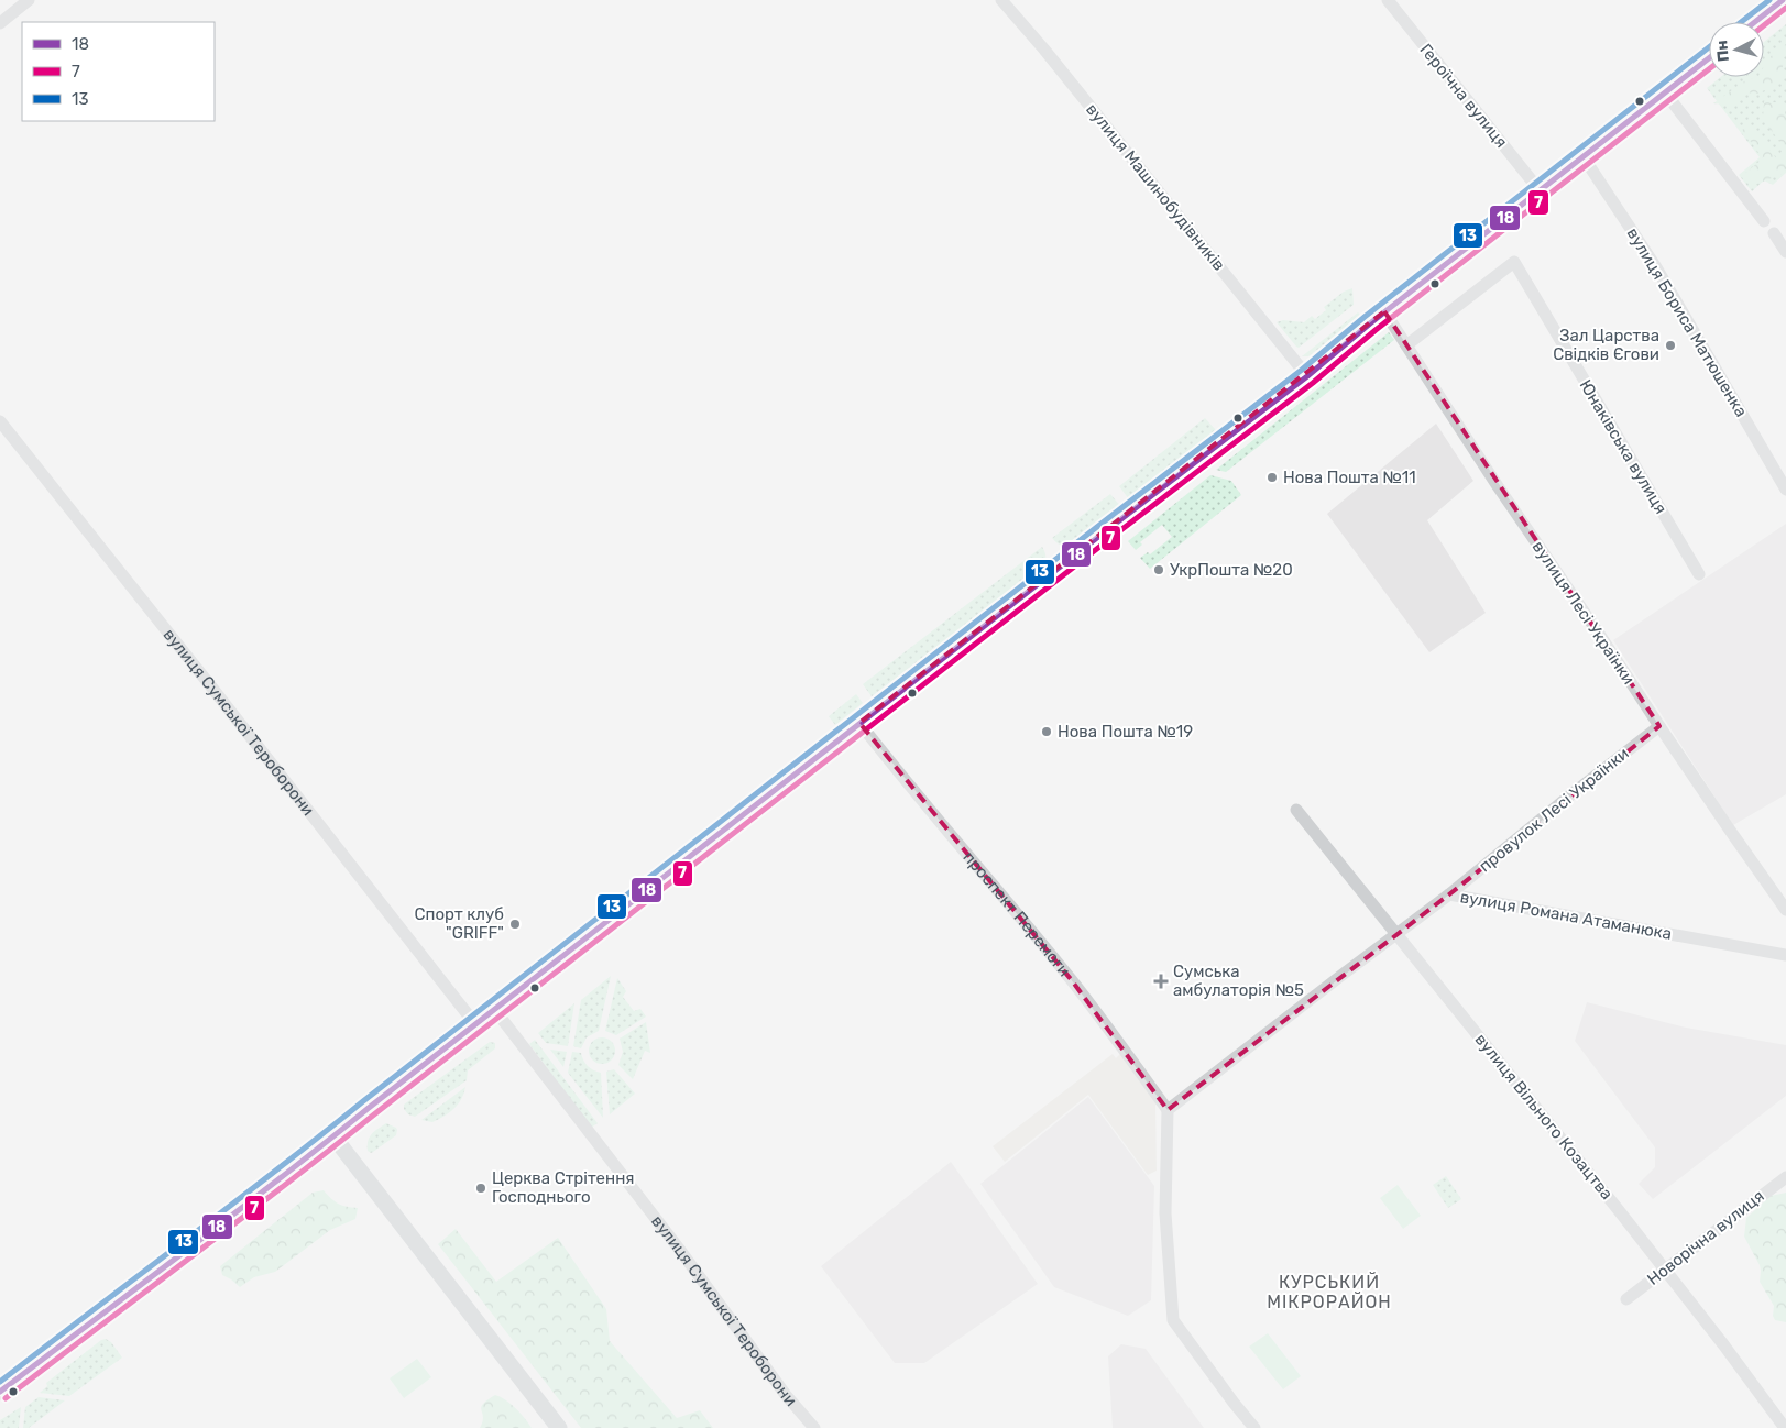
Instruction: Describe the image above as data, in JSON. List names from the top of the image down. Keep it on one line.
{"streets":{"street":["Героїчна вулиця","вулиця Машинобудівників","вулиця Бориса Матюшенка","Юнаківська вулиця","вулиця Лесі Українки","вулиця Сумської Тероборони","провулок Лесі Українки","проспект Перемоги","вулиця Романа Атаманюка","вулиця Вільного Козацтва","Новорічна вулиця"]},"crossings":[["Юнаківська вулиця","вулиця Лесі Українки"],["вулиця Лесі Українки","провулок Лесі Українки"],["провулок Лесі Українки","вулиця Романа Атаманюка"],["проспект Перемоги","вулиця Романа Атаманюка"],["вулиця Романа Атаманюка","вулиця Вільного Козацтва"],["вулиця Вільного Козацтва","Новорічна вулиця"]],"districts":["КУРСЬКИЙ МІКРОРАЙОН"],"places":{"other":["Зал Царства Свідків Єгови","Нова Пошта №11","УкрПошта №20","Нова Пошта №19","Спорт клуб \"GRIFF\"","Церква Стрітення Господнього"],"health":["Сумська амбулаторія №5"]},"lines":["transit line 18","transit line 13","transit line 7"],"legend":["18","7","13"],"north":"left"}
